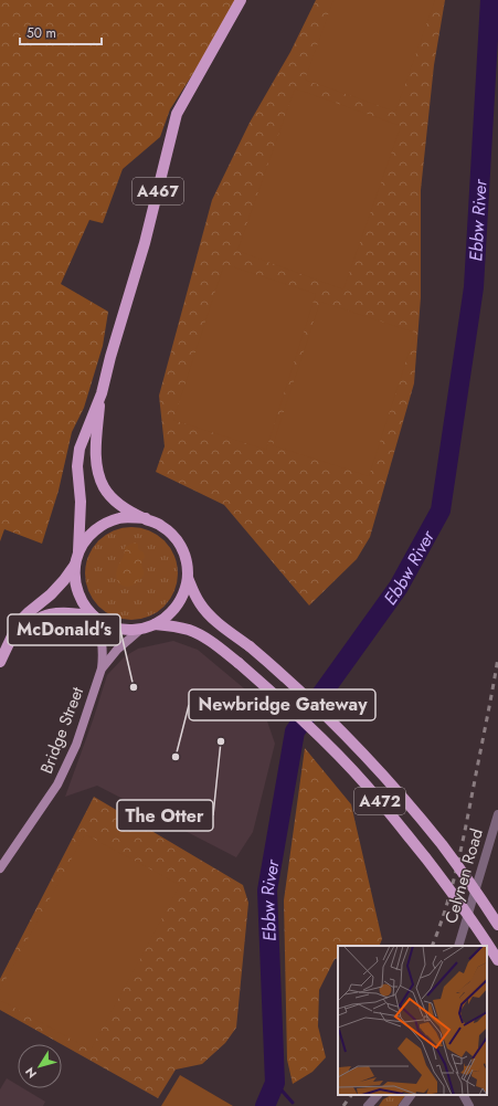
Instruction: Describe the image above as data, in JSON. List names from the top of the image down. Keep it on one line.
{"streets":{"main road":["A467","A472"],"street":["Bridge Street","Celynen Road"]},"crossings":[["A467","Bridge Street"],["A467","A472"],["Bridge Street","A472"]],"water":["Ebbw River"],"places":["McDonald's","The Otter","Newbridge Gateway"],"scale_bar":"50 m","north":"bottom left"}
